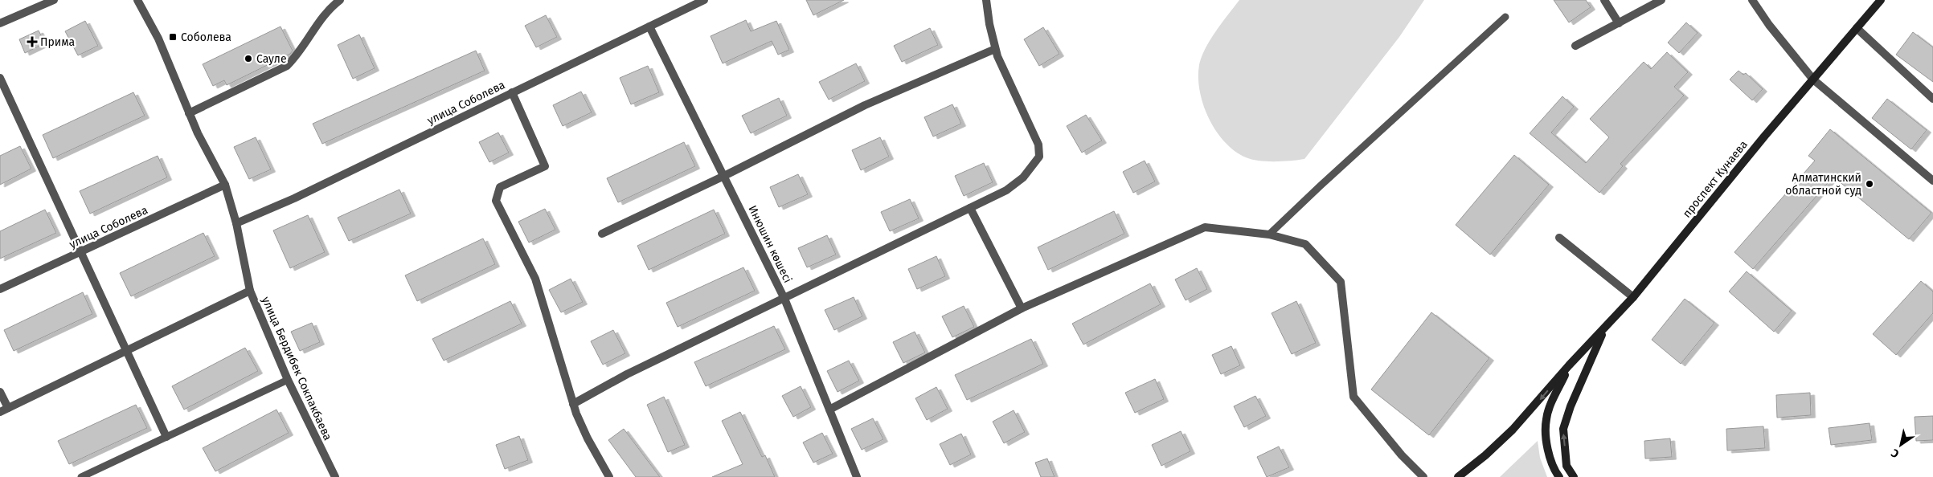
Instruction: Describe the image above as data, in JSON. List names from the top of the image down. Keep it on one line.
{"streets":{"main road":["проспект Кунаева"],"street":["улица Соболева","Инюшин көшесі","улица Бердибек Сокпакбаева"]},"crossings":[["улица Соболева","Инюшин көшесі"],["улица Соболева","улица Бердибек Сокпакбаева"]],"places":{"transit":["Соболева"],"health":["Прима"],"other":["Сауле","Алматинский областной суд"]},"north":"bottom left"}
